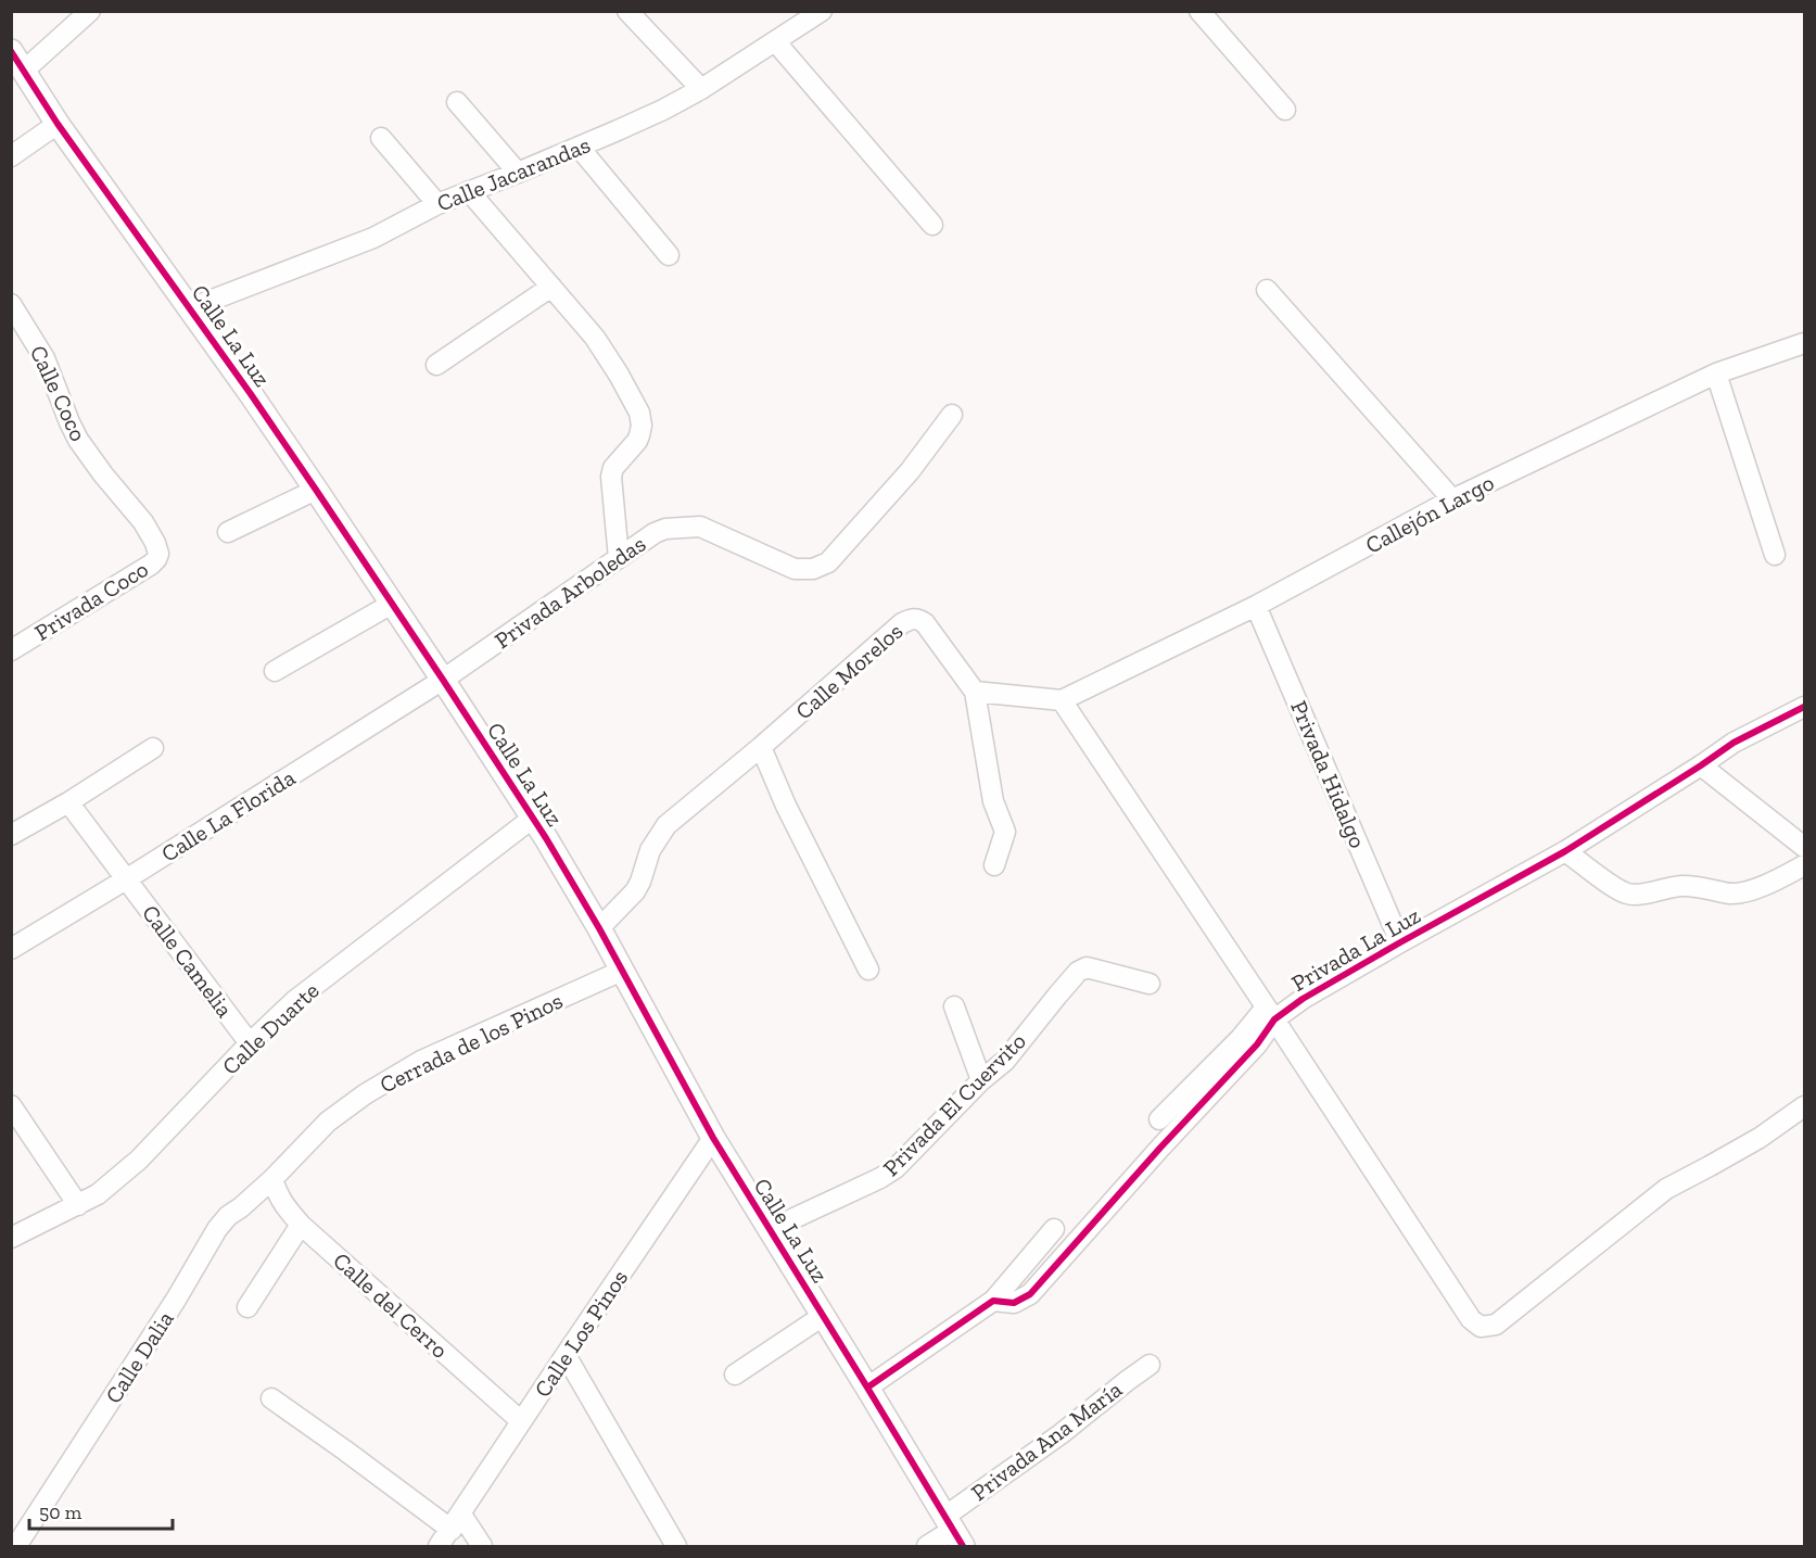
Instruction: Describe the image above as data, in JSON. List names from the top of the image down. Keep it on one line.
{"streets":{"street":["Calle Jacarandas","Calle La Luz","Calle Coco","Callejón Largo","Privada Arboledas","Privada Coco","Calle Morelos","Privada Hidalgo","Calle La Florida","Privada La Luz","Calle Camelia","Calle Duarte","Cerrada de los Pinos","Privada El Cuervito","Calle del Cerro","Calle Los Pinos","Calle Dalia","Privada Ana María"]},"crossings":[["Calle Jacarandas","Calle La Luz"],["Calle La Luz","Privada Arboledas"],["Calle La Luz","Calle Morelos"],["Calle La Luz","Calle La Florida"],["Calle La Luz","Privada La Luz"],["Calle La Luz","Calle Duarte"],["Calle La Luz","Cerrada de los Pinos"],["Calle La Luz","Privada El Cuervito"],["Calle La Luz","Calle Los Pinos"],["Calle La Luz","Privada Ana María"],["Calle Coco","Privada Coco"],["Callejón Largo","Privada Hidalgo"],["Privada Arboledas","Calle La Florida"],["Privada Hidalgo","Privada La Luz"],["Calle La Florida","Calle Camelia"],["Calle Camelia","Calle Duarte"],["Cerrada de los Pinos","Calle del Cerro"],["Cerrada de los Pinos","Calle Dalia"],["Calle del Cerro","Calle Los Pinos"],["Calle del Cerro","Calle Dalia"]],"scale_bar":"50 m"}
